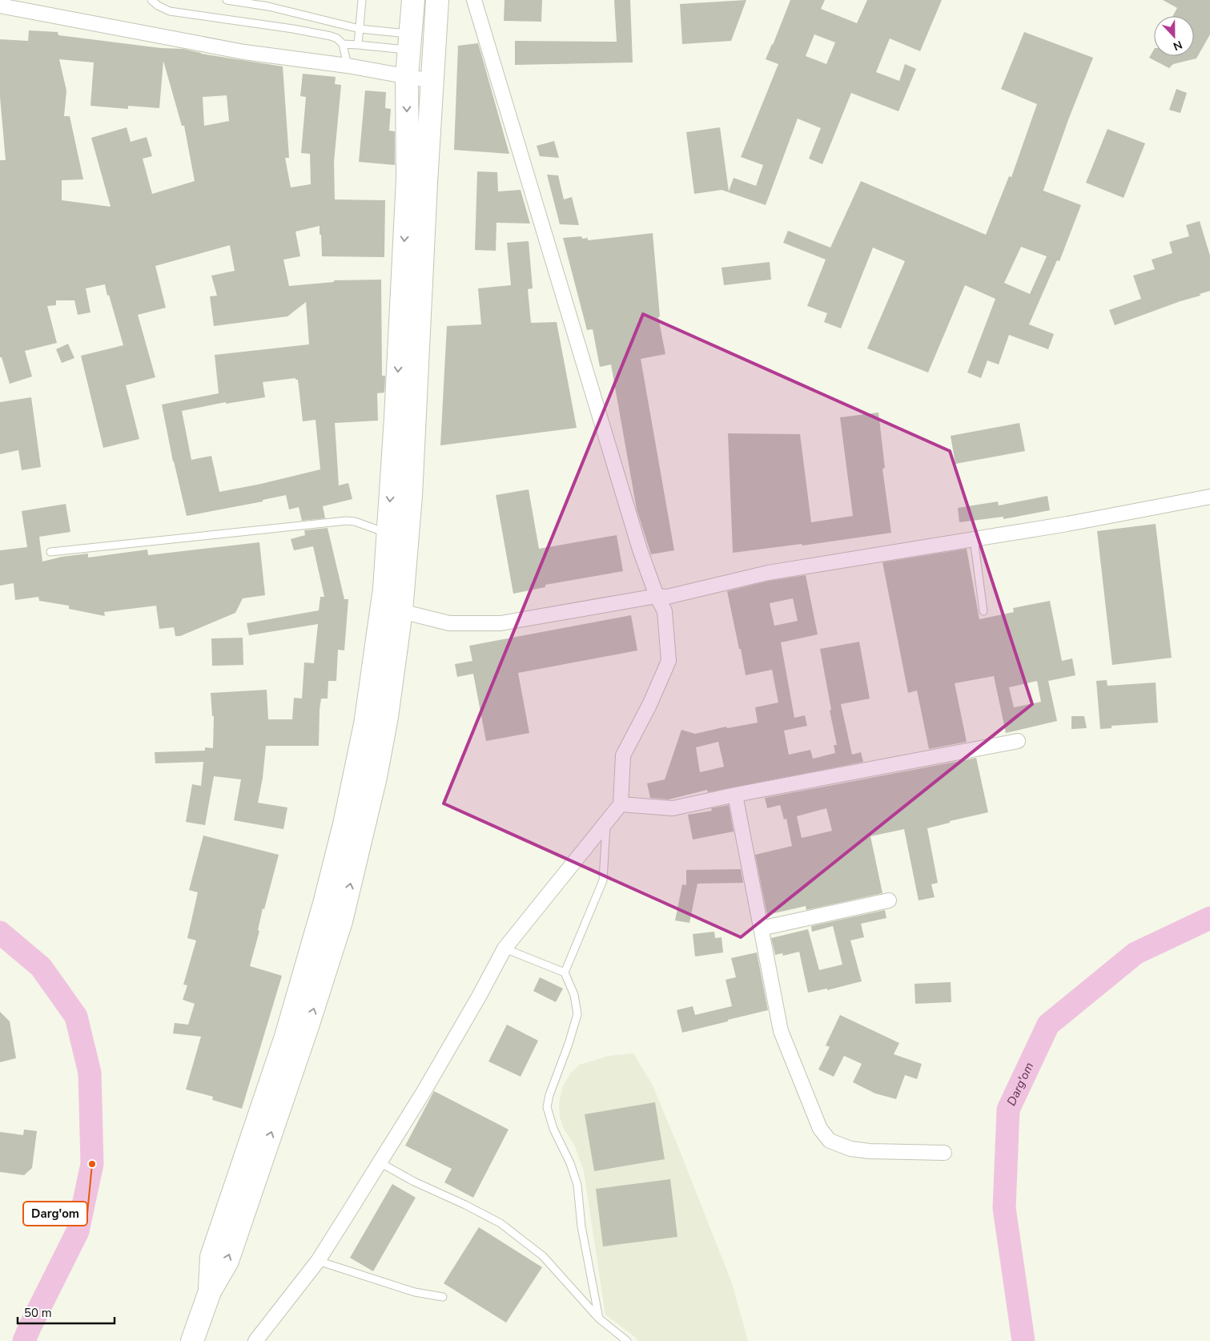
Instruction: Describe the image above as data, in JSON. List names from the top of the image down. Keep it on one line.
{"water":["Darg'om"],"places":["Darg'om"],"scale_bar":"50 m","north":"bottom"}
